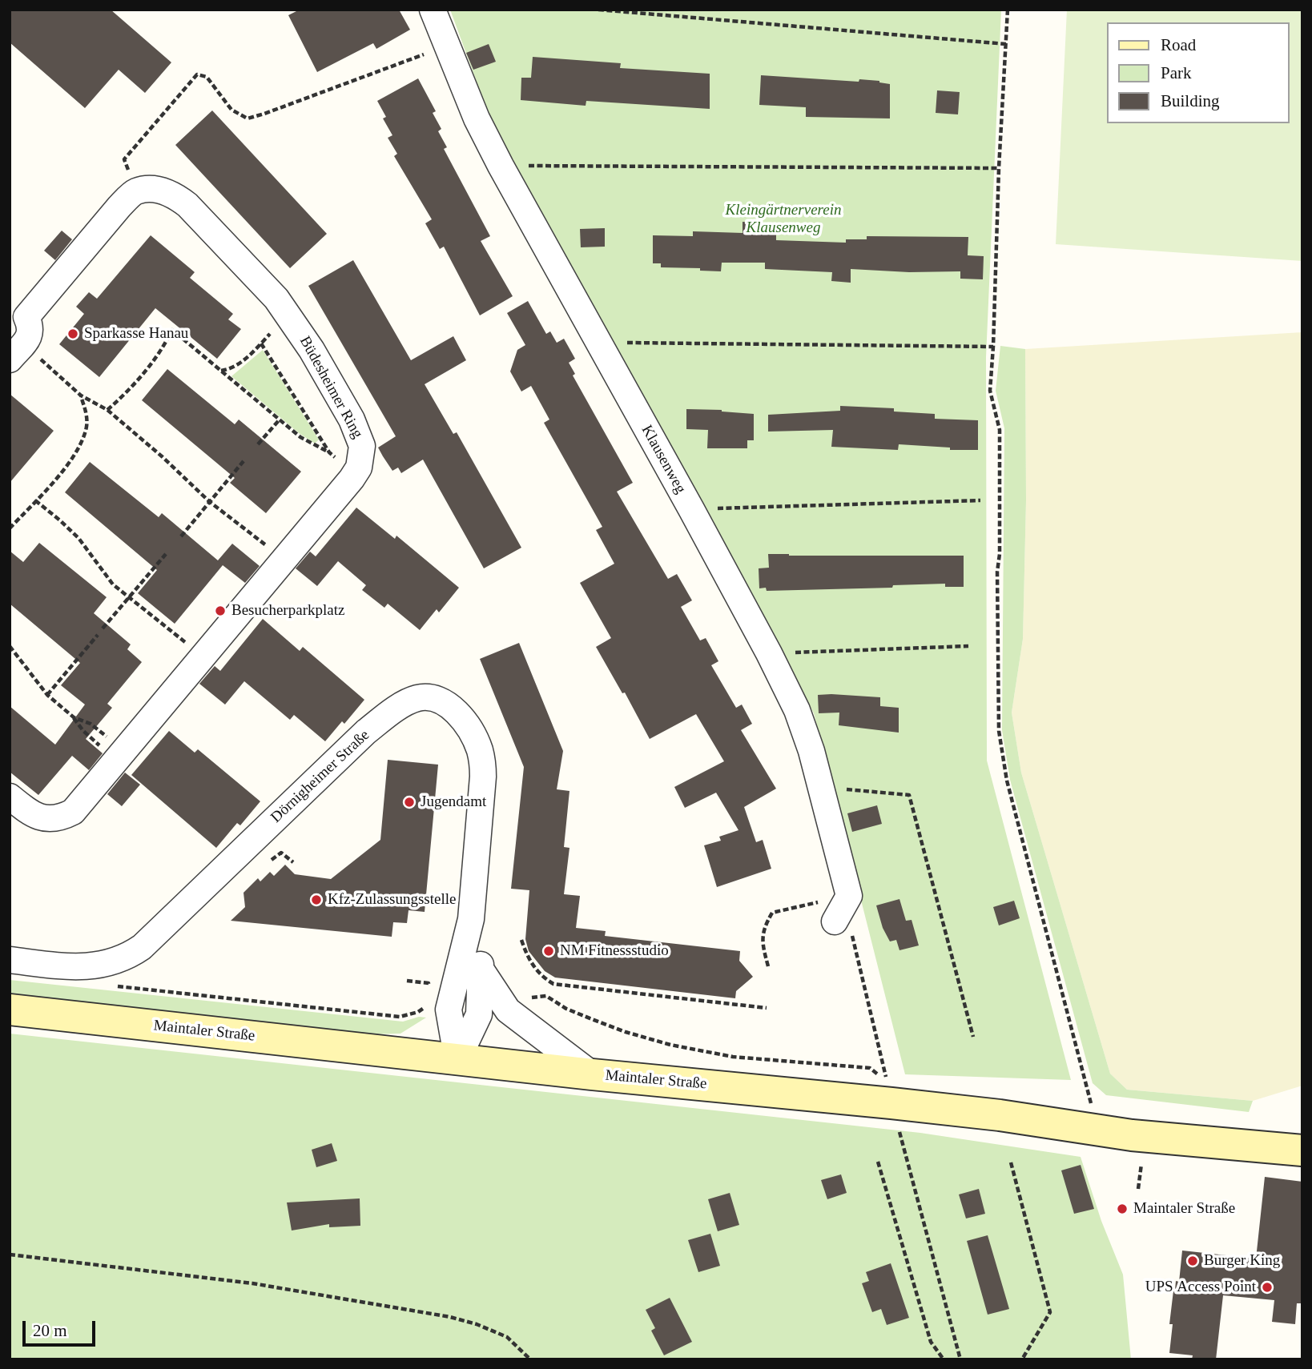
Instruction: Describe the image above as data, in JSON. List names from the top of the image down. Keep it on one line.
{"streets":{"main road":["Maintaler Straße"],"street":["Büdesheimer Ring","Klausenweg","Dörnigheimer Straße"]},"crossings":[["Dörnigheimer Straße","Maintaler Straße"]],"parks":["Kleingärtnerverein Klausenweg"],"places":["Sparkasse Hanau","Besucherparkplatz","Jugendamt","Kfz-Zulassungsstelle","NM Fitnessstudio","Maintaler Straße","Burger King","UPS Access Point"],"legend":["Road","Park","Building"],"scale_bar":"20 m"}
